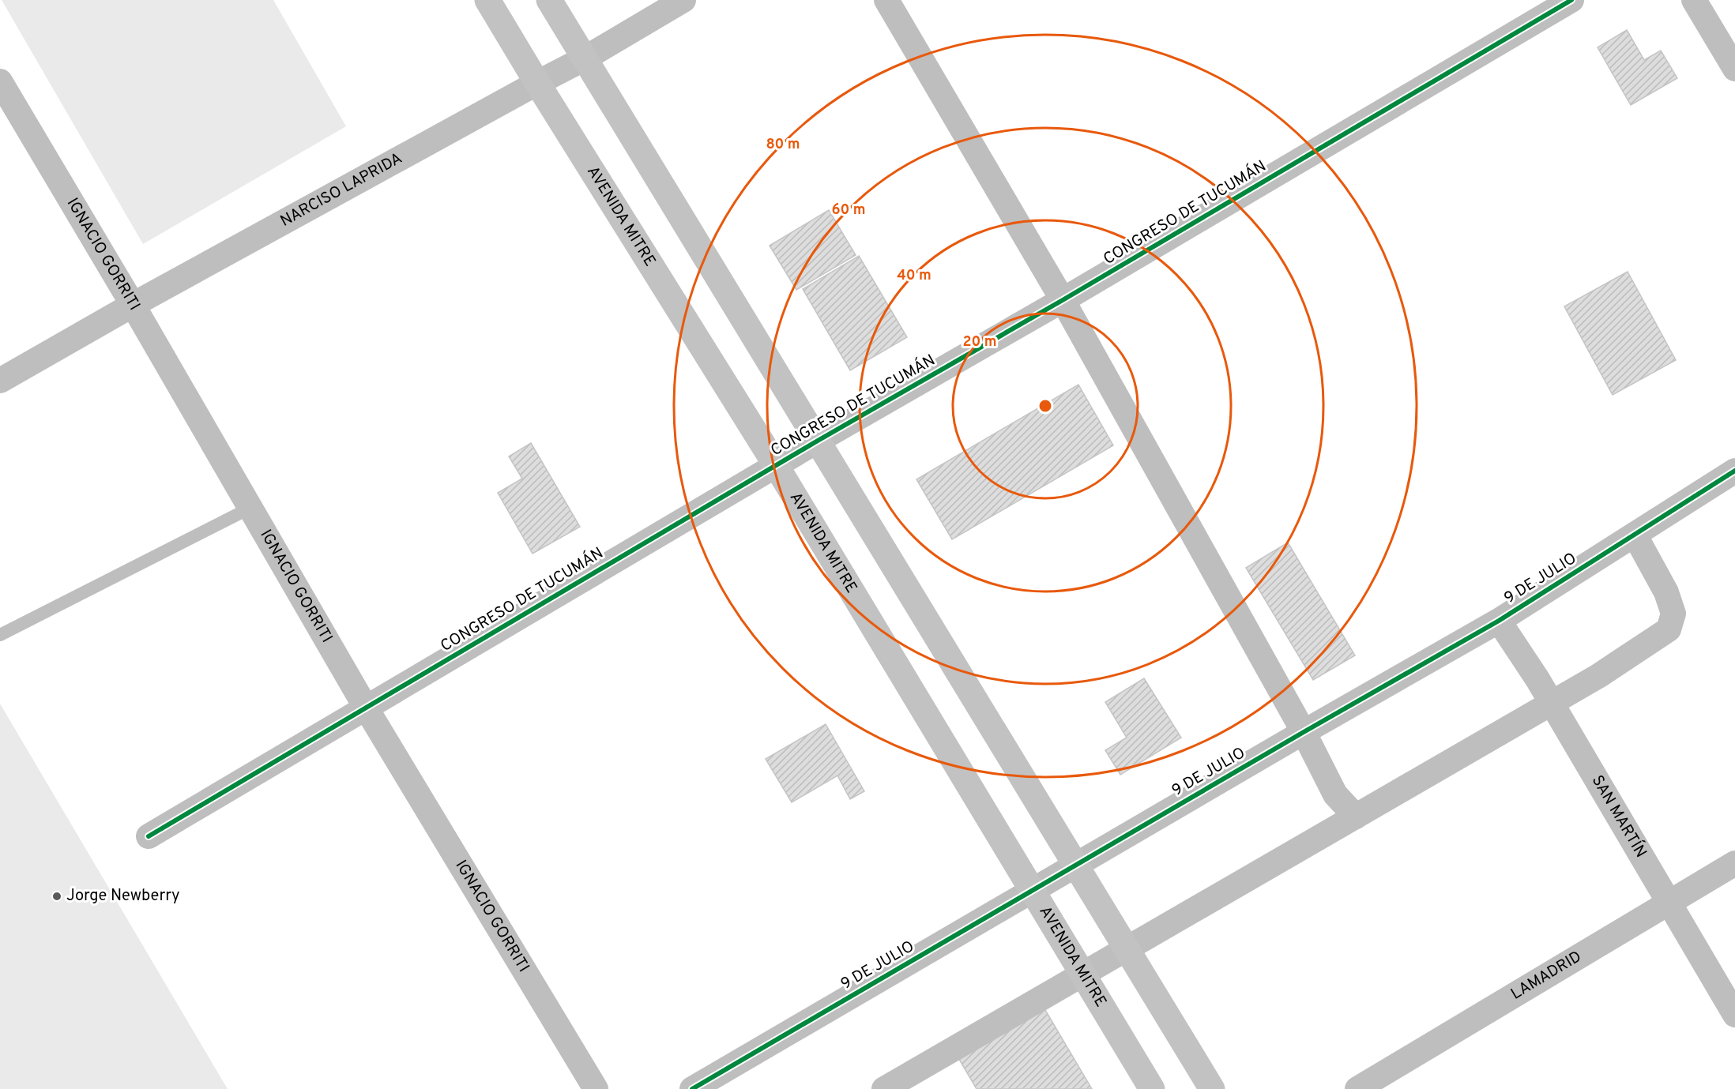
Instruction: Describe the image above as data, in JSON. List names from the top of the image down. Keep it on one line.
{"streets":{"main road":["AVENIDA MITRE"],"street":["NARCISO LAPRIDA","CONGRESO DE TUCUMÁN","IGNACIO GORRITI","9 DE JULIO","SAN MARTÍN","LAMADRID"]},"crossings":[["NARCISO LAPRIDA","AVENIDA MITRE"],["NARCISO LAPRIDA","IGNACIO GORRITI"],["CONGRESO DE TUCUMÁN","AVENIDA MITRE"],["CONGRESO DE TUCUMÁN","IGNACIO GORRITI"],["AVENIDA MITRE","9 DE JULIO"],["9 DE JULIO","SAN MARTÍN"],["SAN MARTÍN","LAMADRID"]],"places":["Jorge Newberry"],"rings":["80 m","60 m","40 m","20 m"]}
